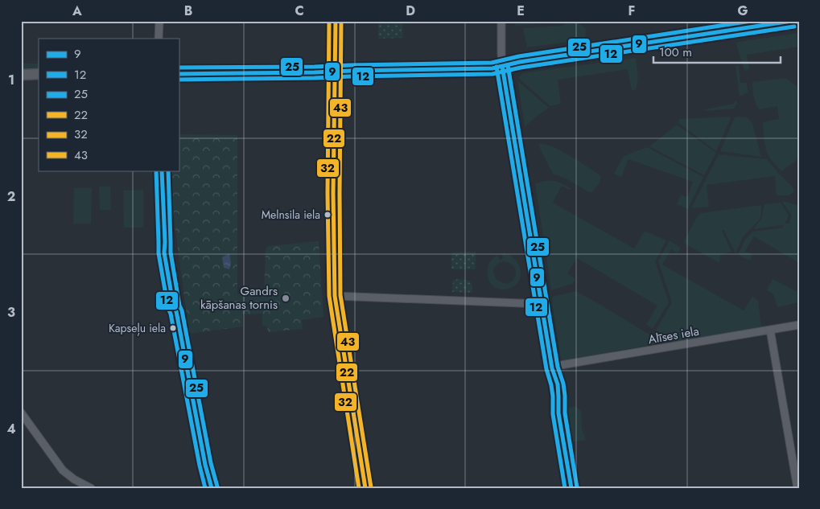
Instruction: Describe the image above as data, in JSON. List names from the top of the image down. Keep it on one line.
{"streets":{"street":["Alīses iela"]},"places":["Melnsila iela","Gandrs kāpšanas tornis","Kapseļu iela"],"lines":["transit line 9","transit line 25","transit line 22","transit line 32","transit line 43","transit line 12"],"legend":["9","12","25","22","32","43"],"scale_bar":"100 m","grid":{"columns":["A","B","C","D","E","F","G"],"rows":["1","2","3","4"]}}
